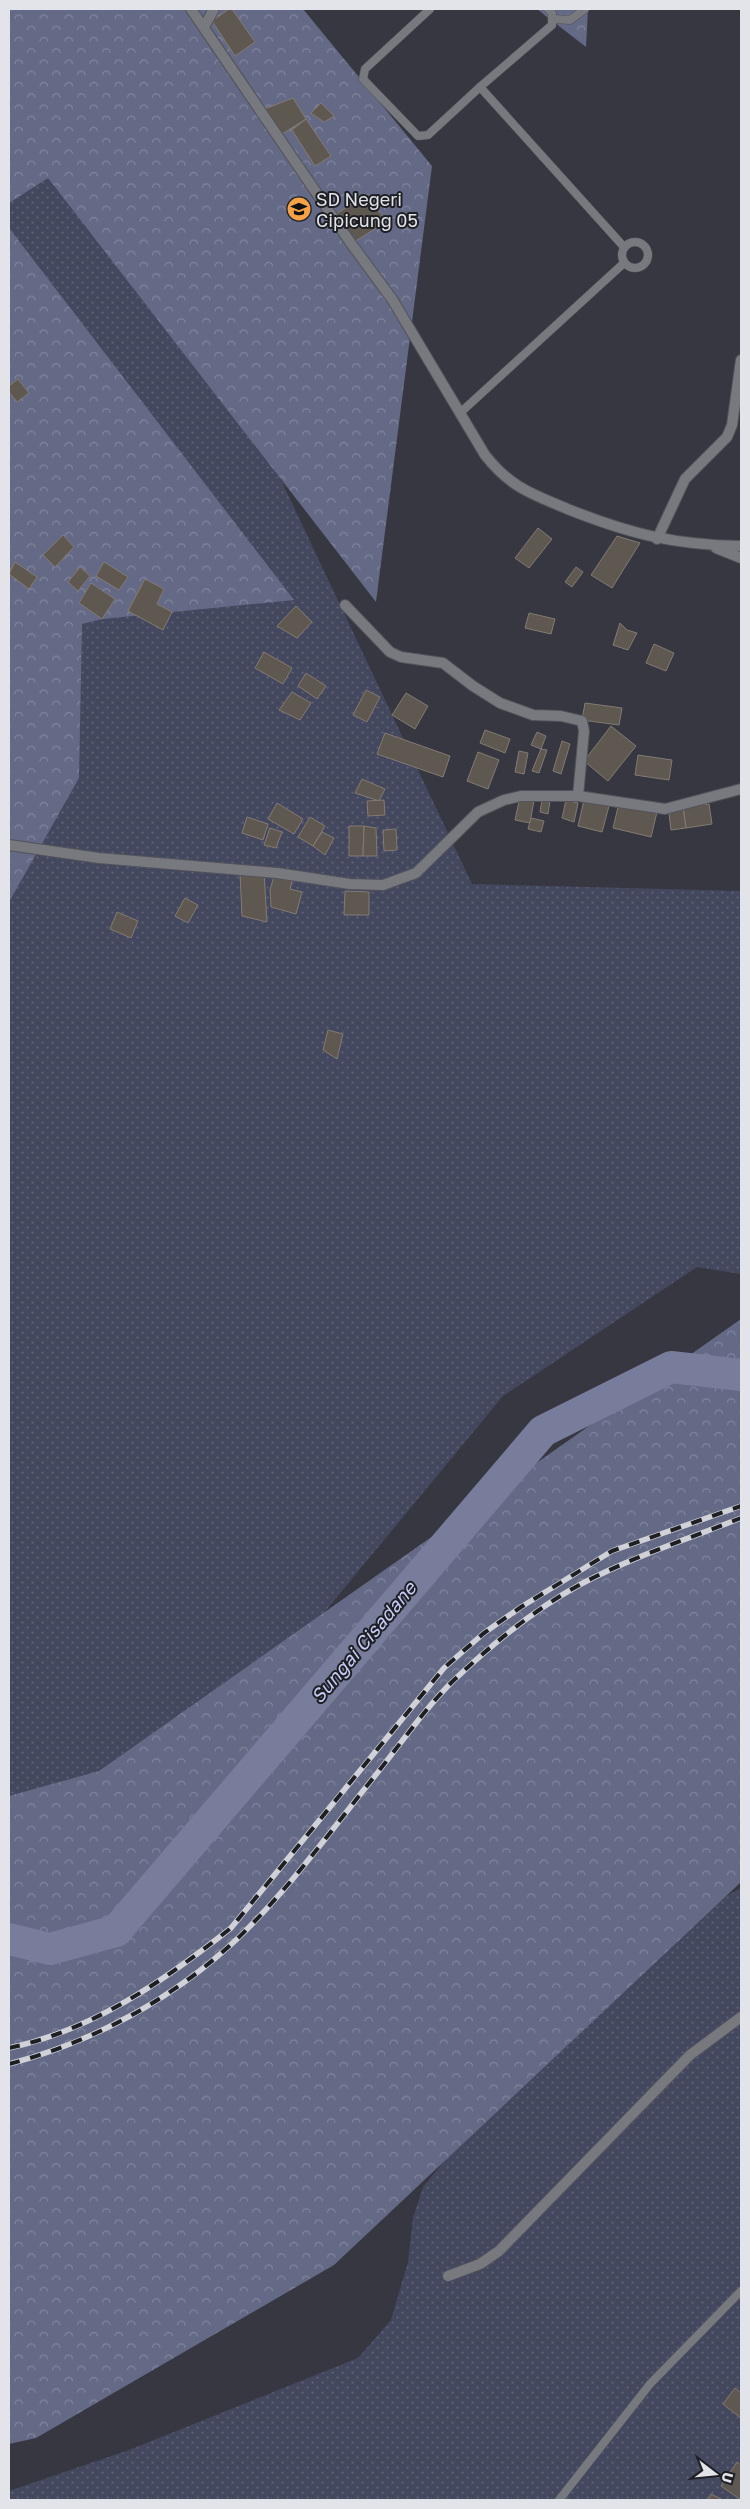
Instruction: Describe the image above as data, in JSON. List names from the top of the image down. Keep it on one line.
{"water":["Sungai Cisadane"],"places":{"school or university":["SD Negeri Cipicung 05"]},"north":"right"}
